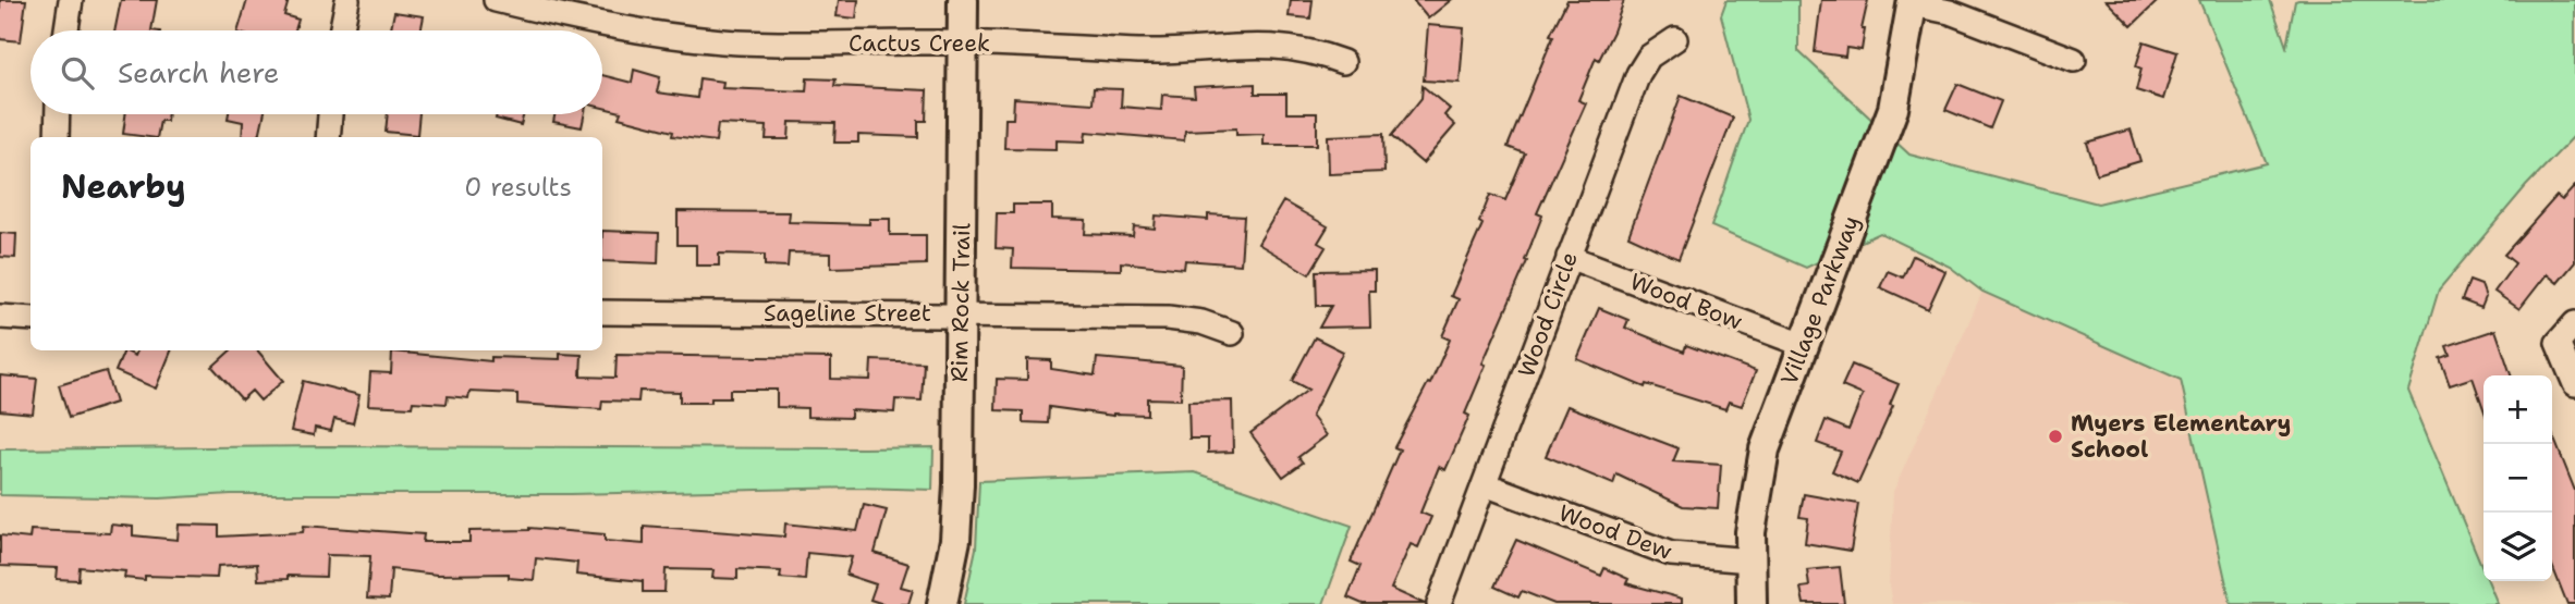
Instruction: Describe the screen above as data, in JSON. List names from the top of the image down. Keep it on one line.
{"streets":{"street":["Cactus Creek","Village Parkway","Wood Bow","Rim Rock Trail","Sageline Street","Wood Circle","Wood Dew"]},"crossings":[["Cactus Creek","Rim Rock Trail"],["Village Parkway","Wood Bow"],["Village Parkway","Wood Dew"],["Wood Bow","Wood Circle"],["Rim Rock Trail","Sageline Street"],["Wood Circle","Wood Dew"]],"places":["Myers Elementary School"],"page":{"search":"Search here","heading":["Nearby","0 results"],"map_buttons":["+","−"]}}
